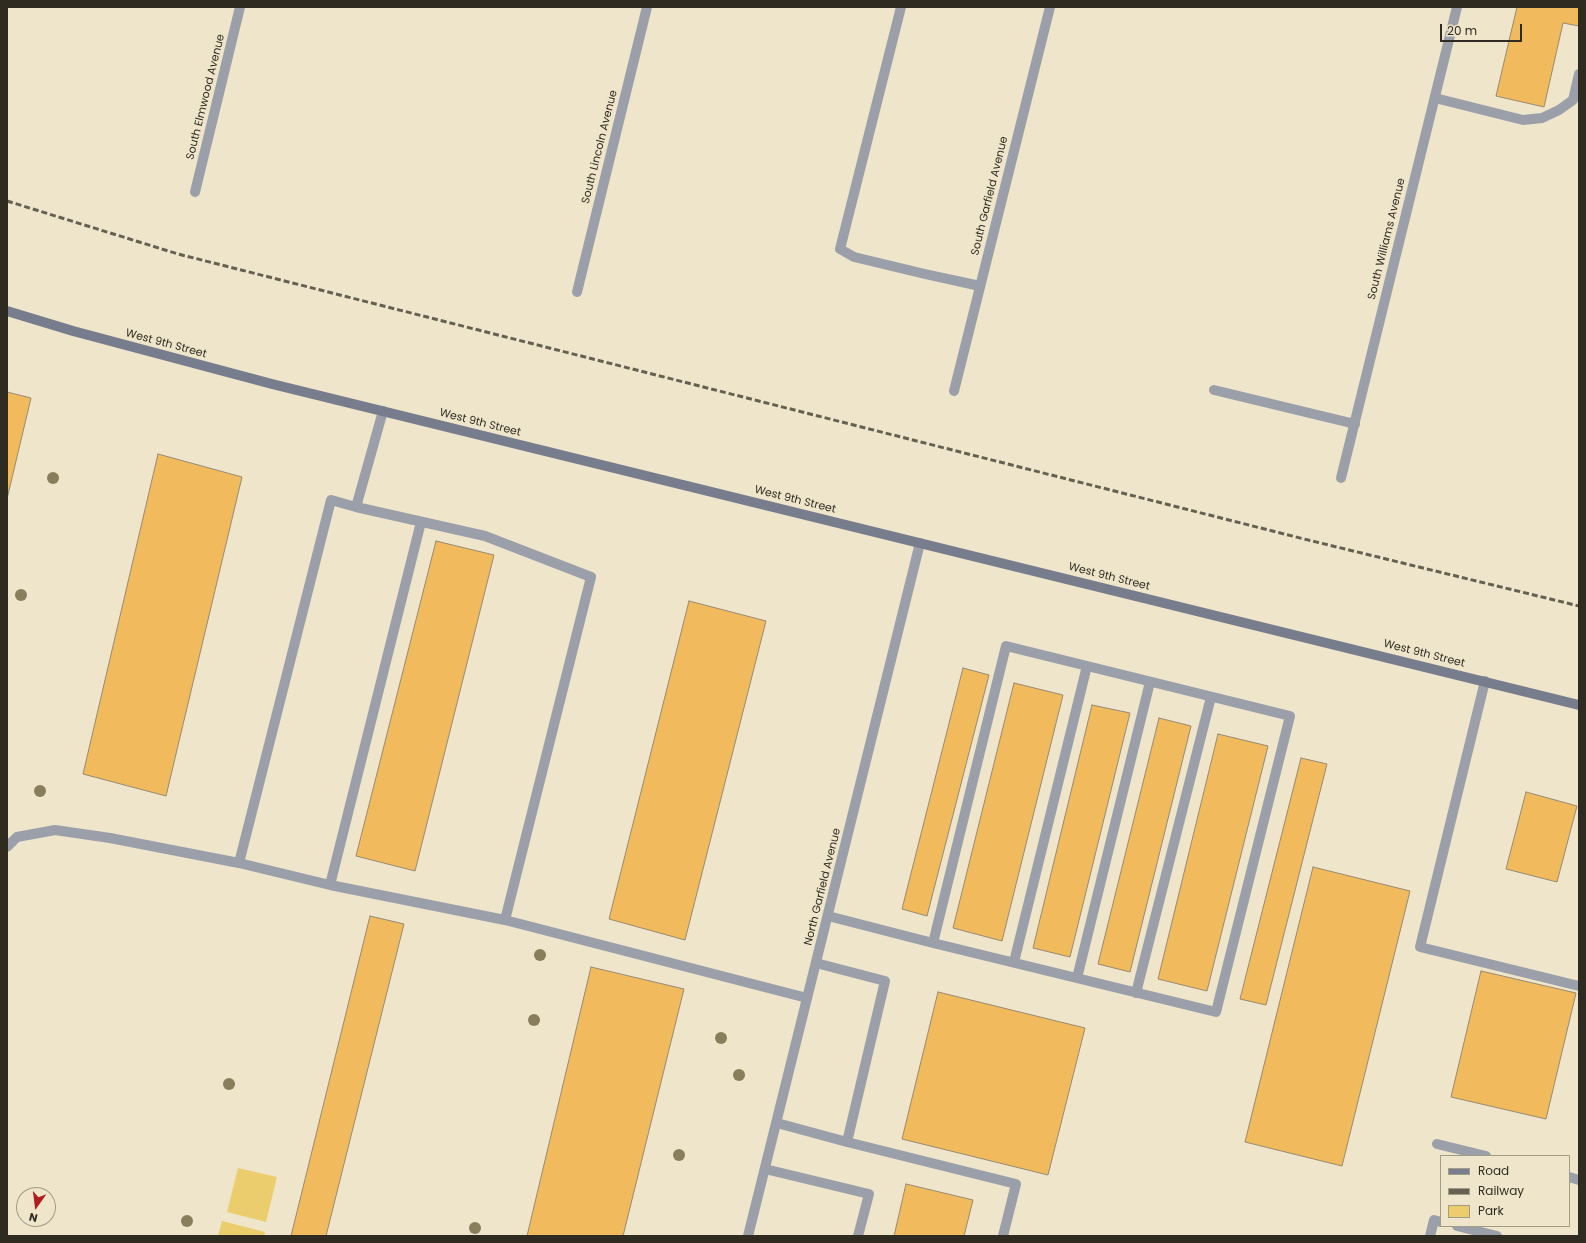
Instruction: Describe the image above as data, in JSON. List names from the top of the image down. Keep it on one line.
{"streets":{"street":["South Elmwood Avenue","South Lincoln Avenue","South Garfield Avenue","South Williams Avenue","West 9th Street","North Garfield Avenue"]},"crossings":[["West 9th Street","North Garfield Avenue"]],"legend":["Road","Railway","Park"],"scale_bar":"20 m","north":"bottom"}
